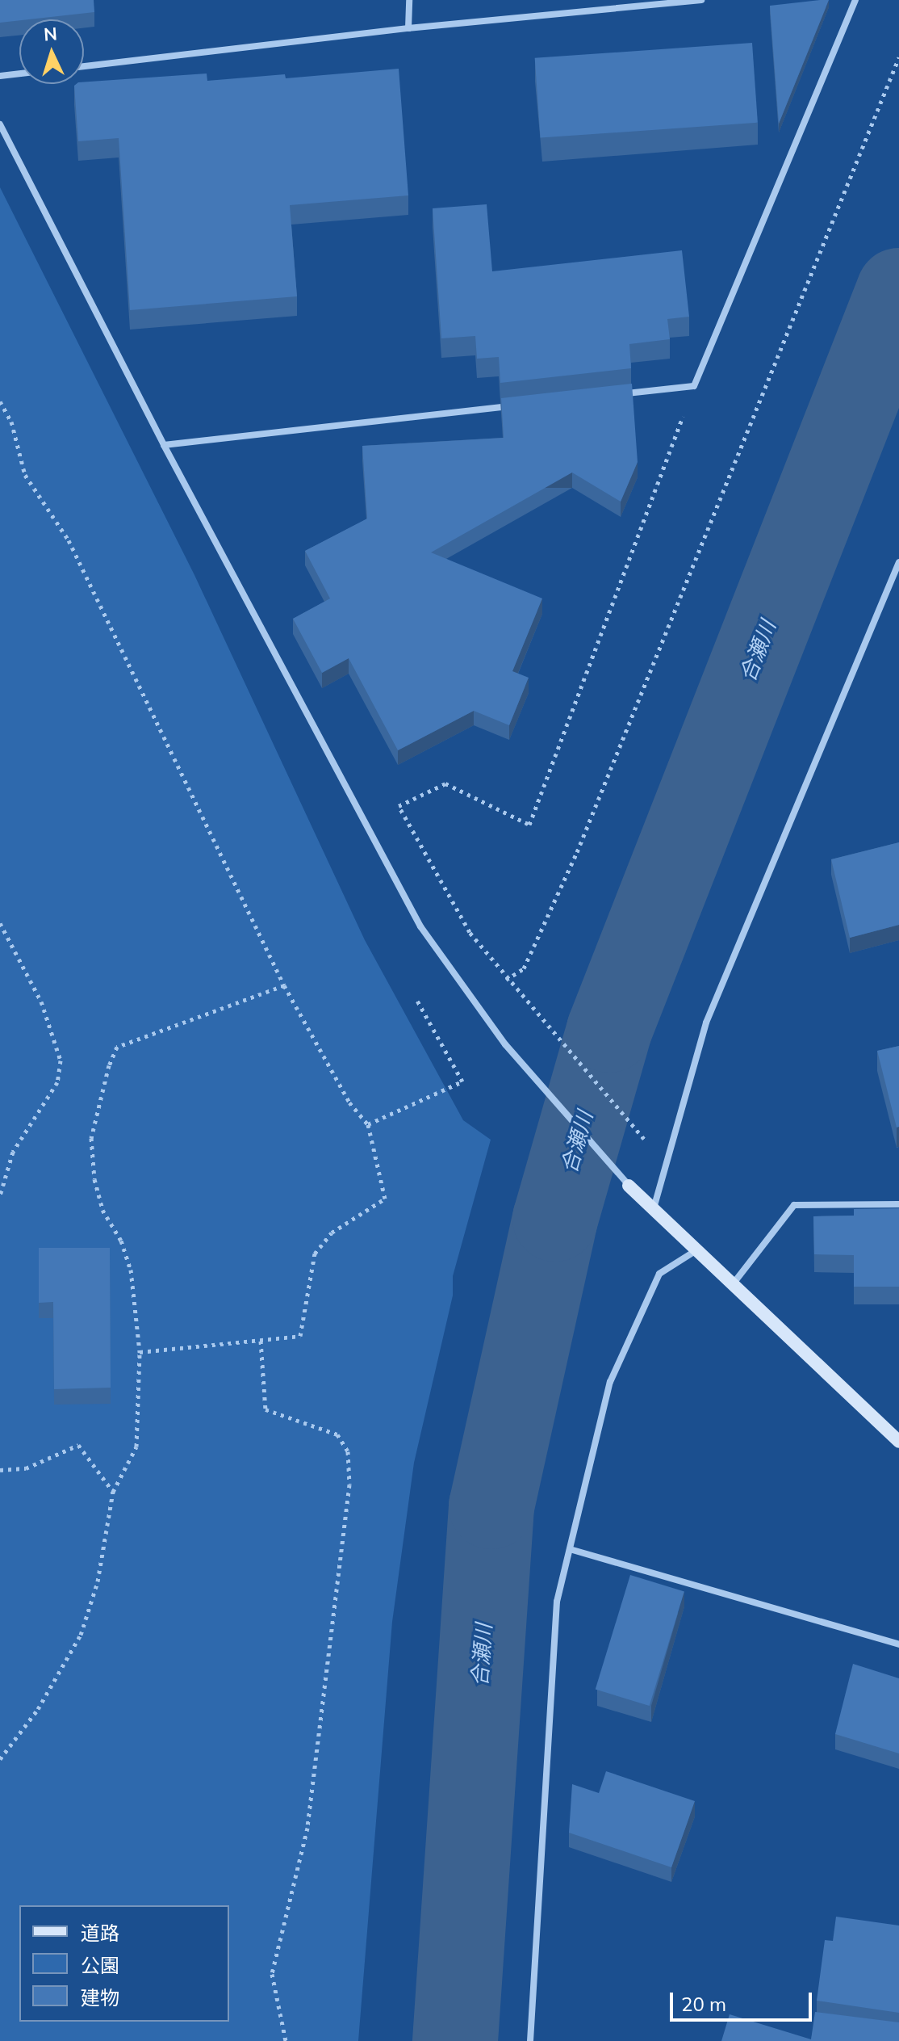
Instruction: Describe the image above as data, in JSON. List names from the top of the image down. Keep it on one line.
{"water":["合瀬川"],"legend":["道路","公園","建物"],"scale_bar":"20 m","north":"top"}
